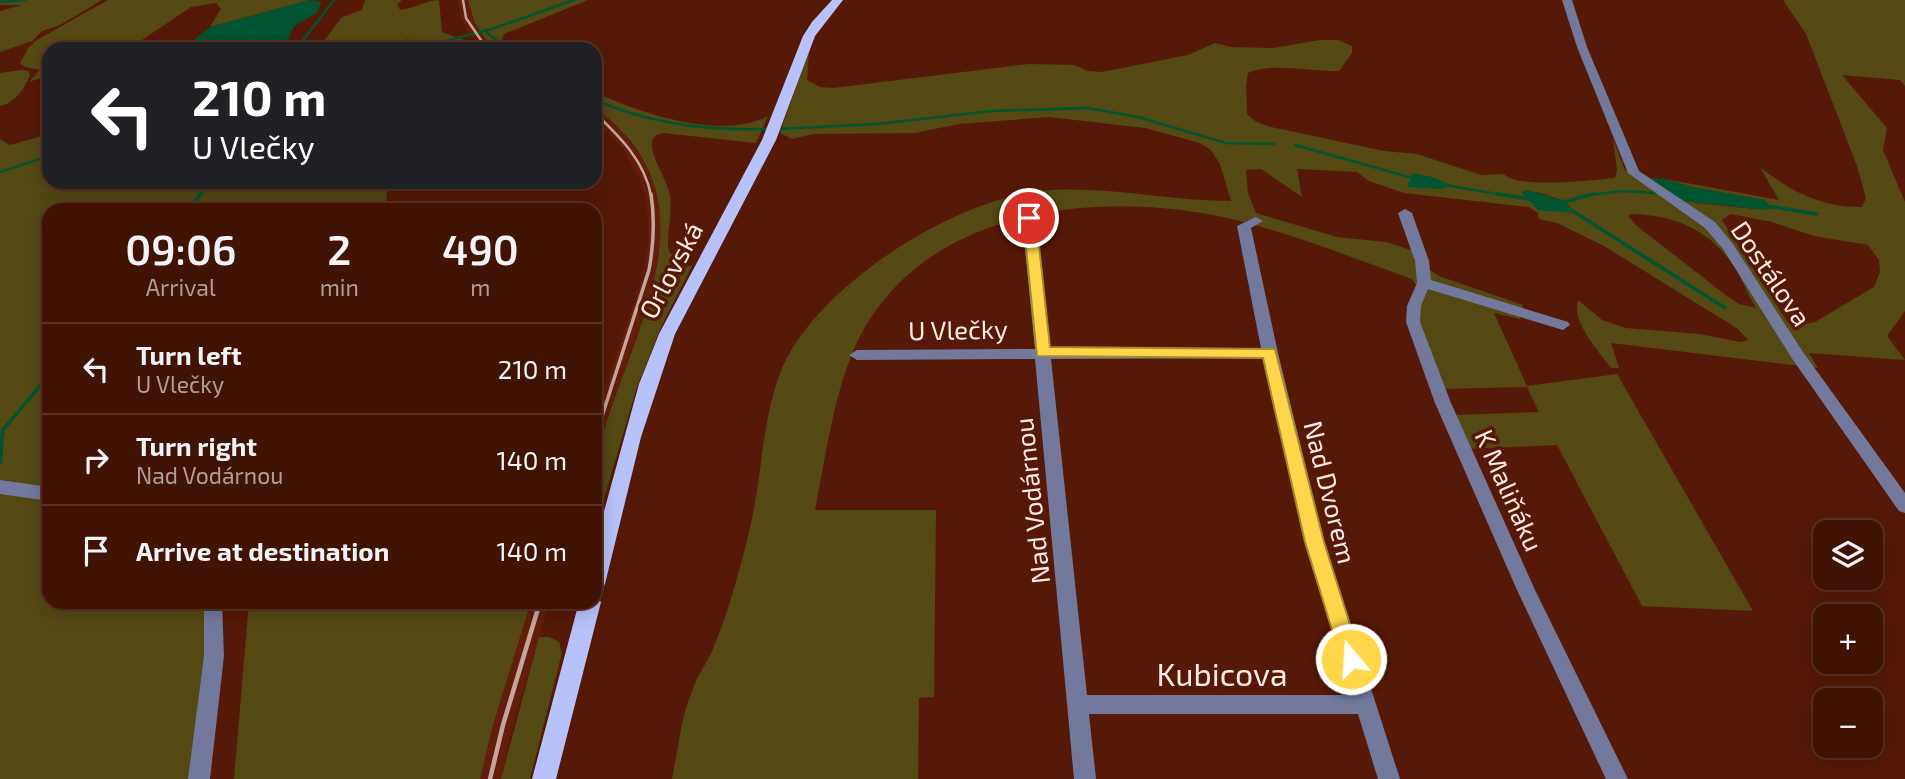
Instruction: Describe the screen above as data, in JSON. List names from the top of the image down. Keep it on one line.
{"streets":{"main road":["Orlovská"],"street":["Dostálova","U Vlečky","K Maliňáku","Nad Dvorem","Nad Vodárnou","Kubicova"]},"crossings":[["U Vlečky","Nad Dvorem"],["U Vlečky","Nad Vodárnou"],["Nad Dvorem","Kubicova"],["Nad Vodárnou","Kubicova"]],"page":{"turn":["210 m","U Vlečky"],"eta":["09:06","Arrival","2","min","490","m"],"list":[{"name":"Turn left","note":"U Vlečky","value":"210 m"},{"name":"Turn right","note":"Nad Vodárnou","value":"140 m"},{"name":"Arrive at destination","value":"140 m"}],"map_buttons":["+","−"]}}
